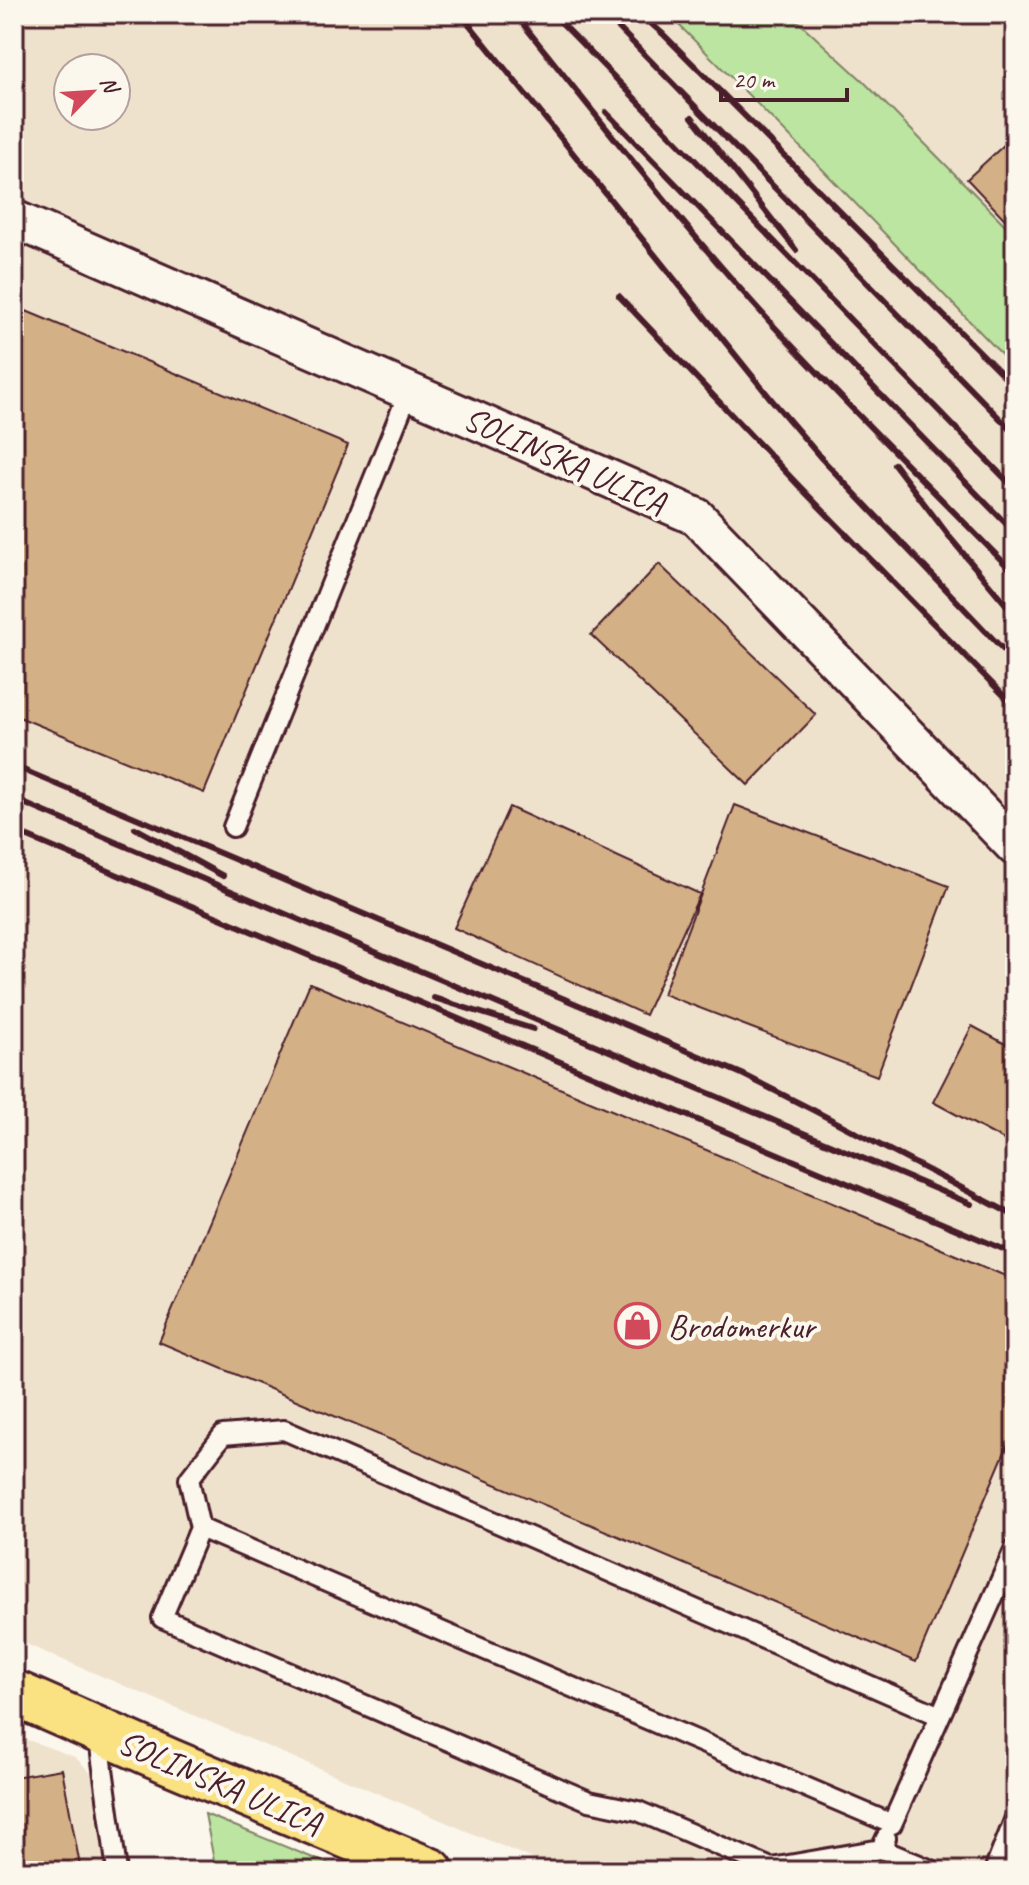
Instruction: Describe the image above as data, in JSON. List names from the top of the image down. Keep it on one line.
{"streets":{"main road":["SOLINSKA ULICA"]},"places":{"shop":["Brodomerkur"]},"scale_bar":"20 m","north":"top right"}
